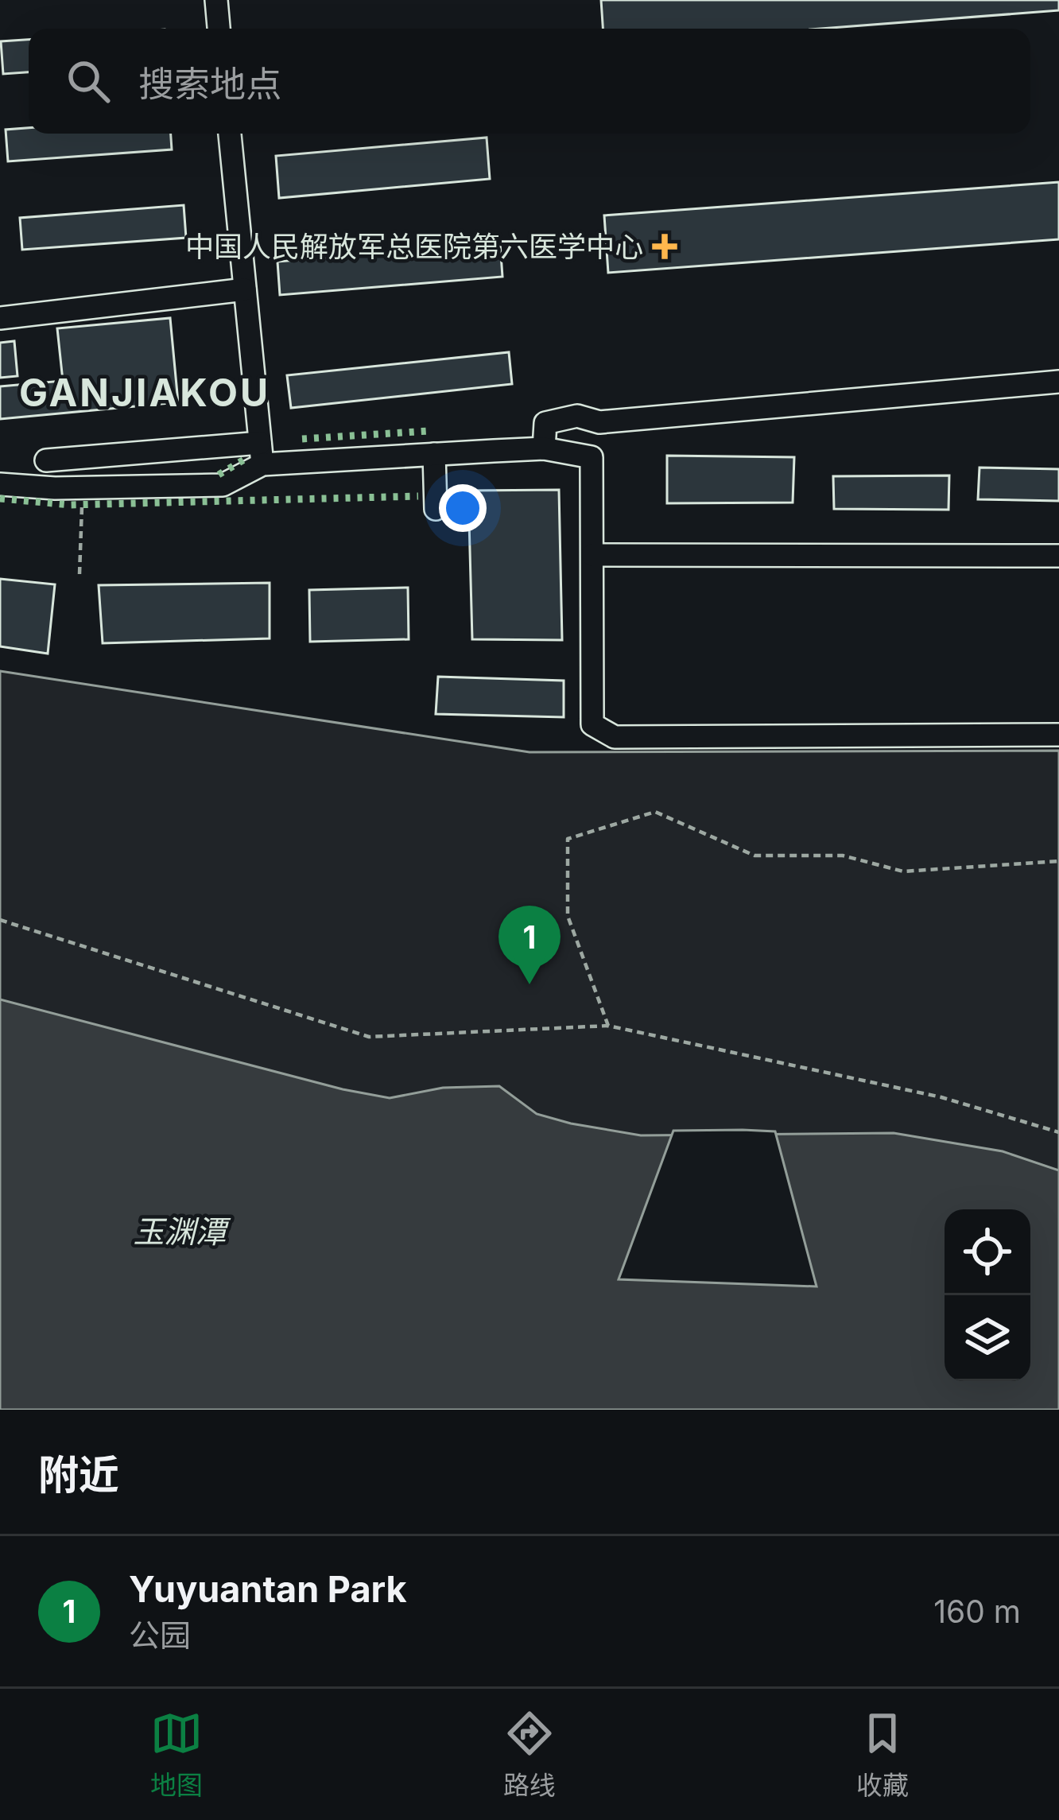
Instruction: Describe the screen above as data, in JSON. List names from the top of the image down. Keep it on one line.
{"districts":["GANJIAKOU"],"water":["玉渊潭"],"places":{"health":["中国人民解放军总医院第六医学中心"]},"page":{"search":"搜索地点","pins":"1","heading":"附近","list":[{"mark":"1","name":"Yuyuantan Park","note":"公园","value":"160 m"}],"nav":["地图","路线","收藏"]}}
